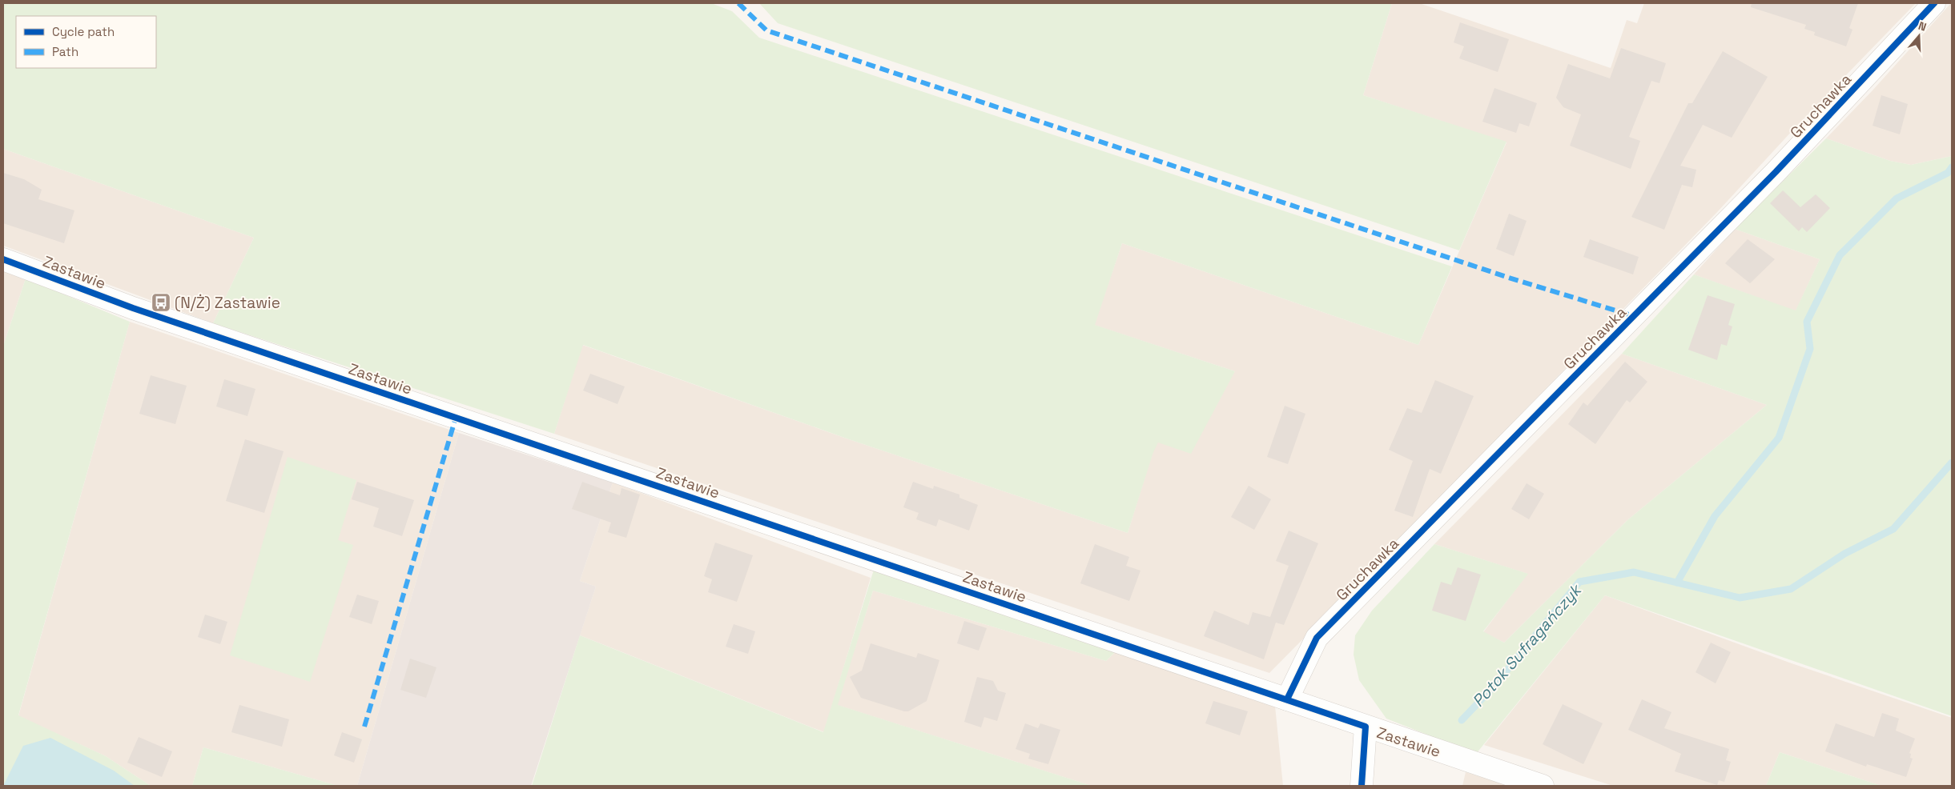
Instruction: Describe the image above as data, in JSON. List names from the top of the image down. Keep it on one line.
{"streets":{"street":["Gruchawka","Zastawie"]},"crossings":[["Gruchawka","Zastawie"]],"water":["Potok Sufragańczyk"],"places":{"bus stop":["(N/Ż) Zastawie"]},"legend":["Cycle path","Path"],"north":"top"}
